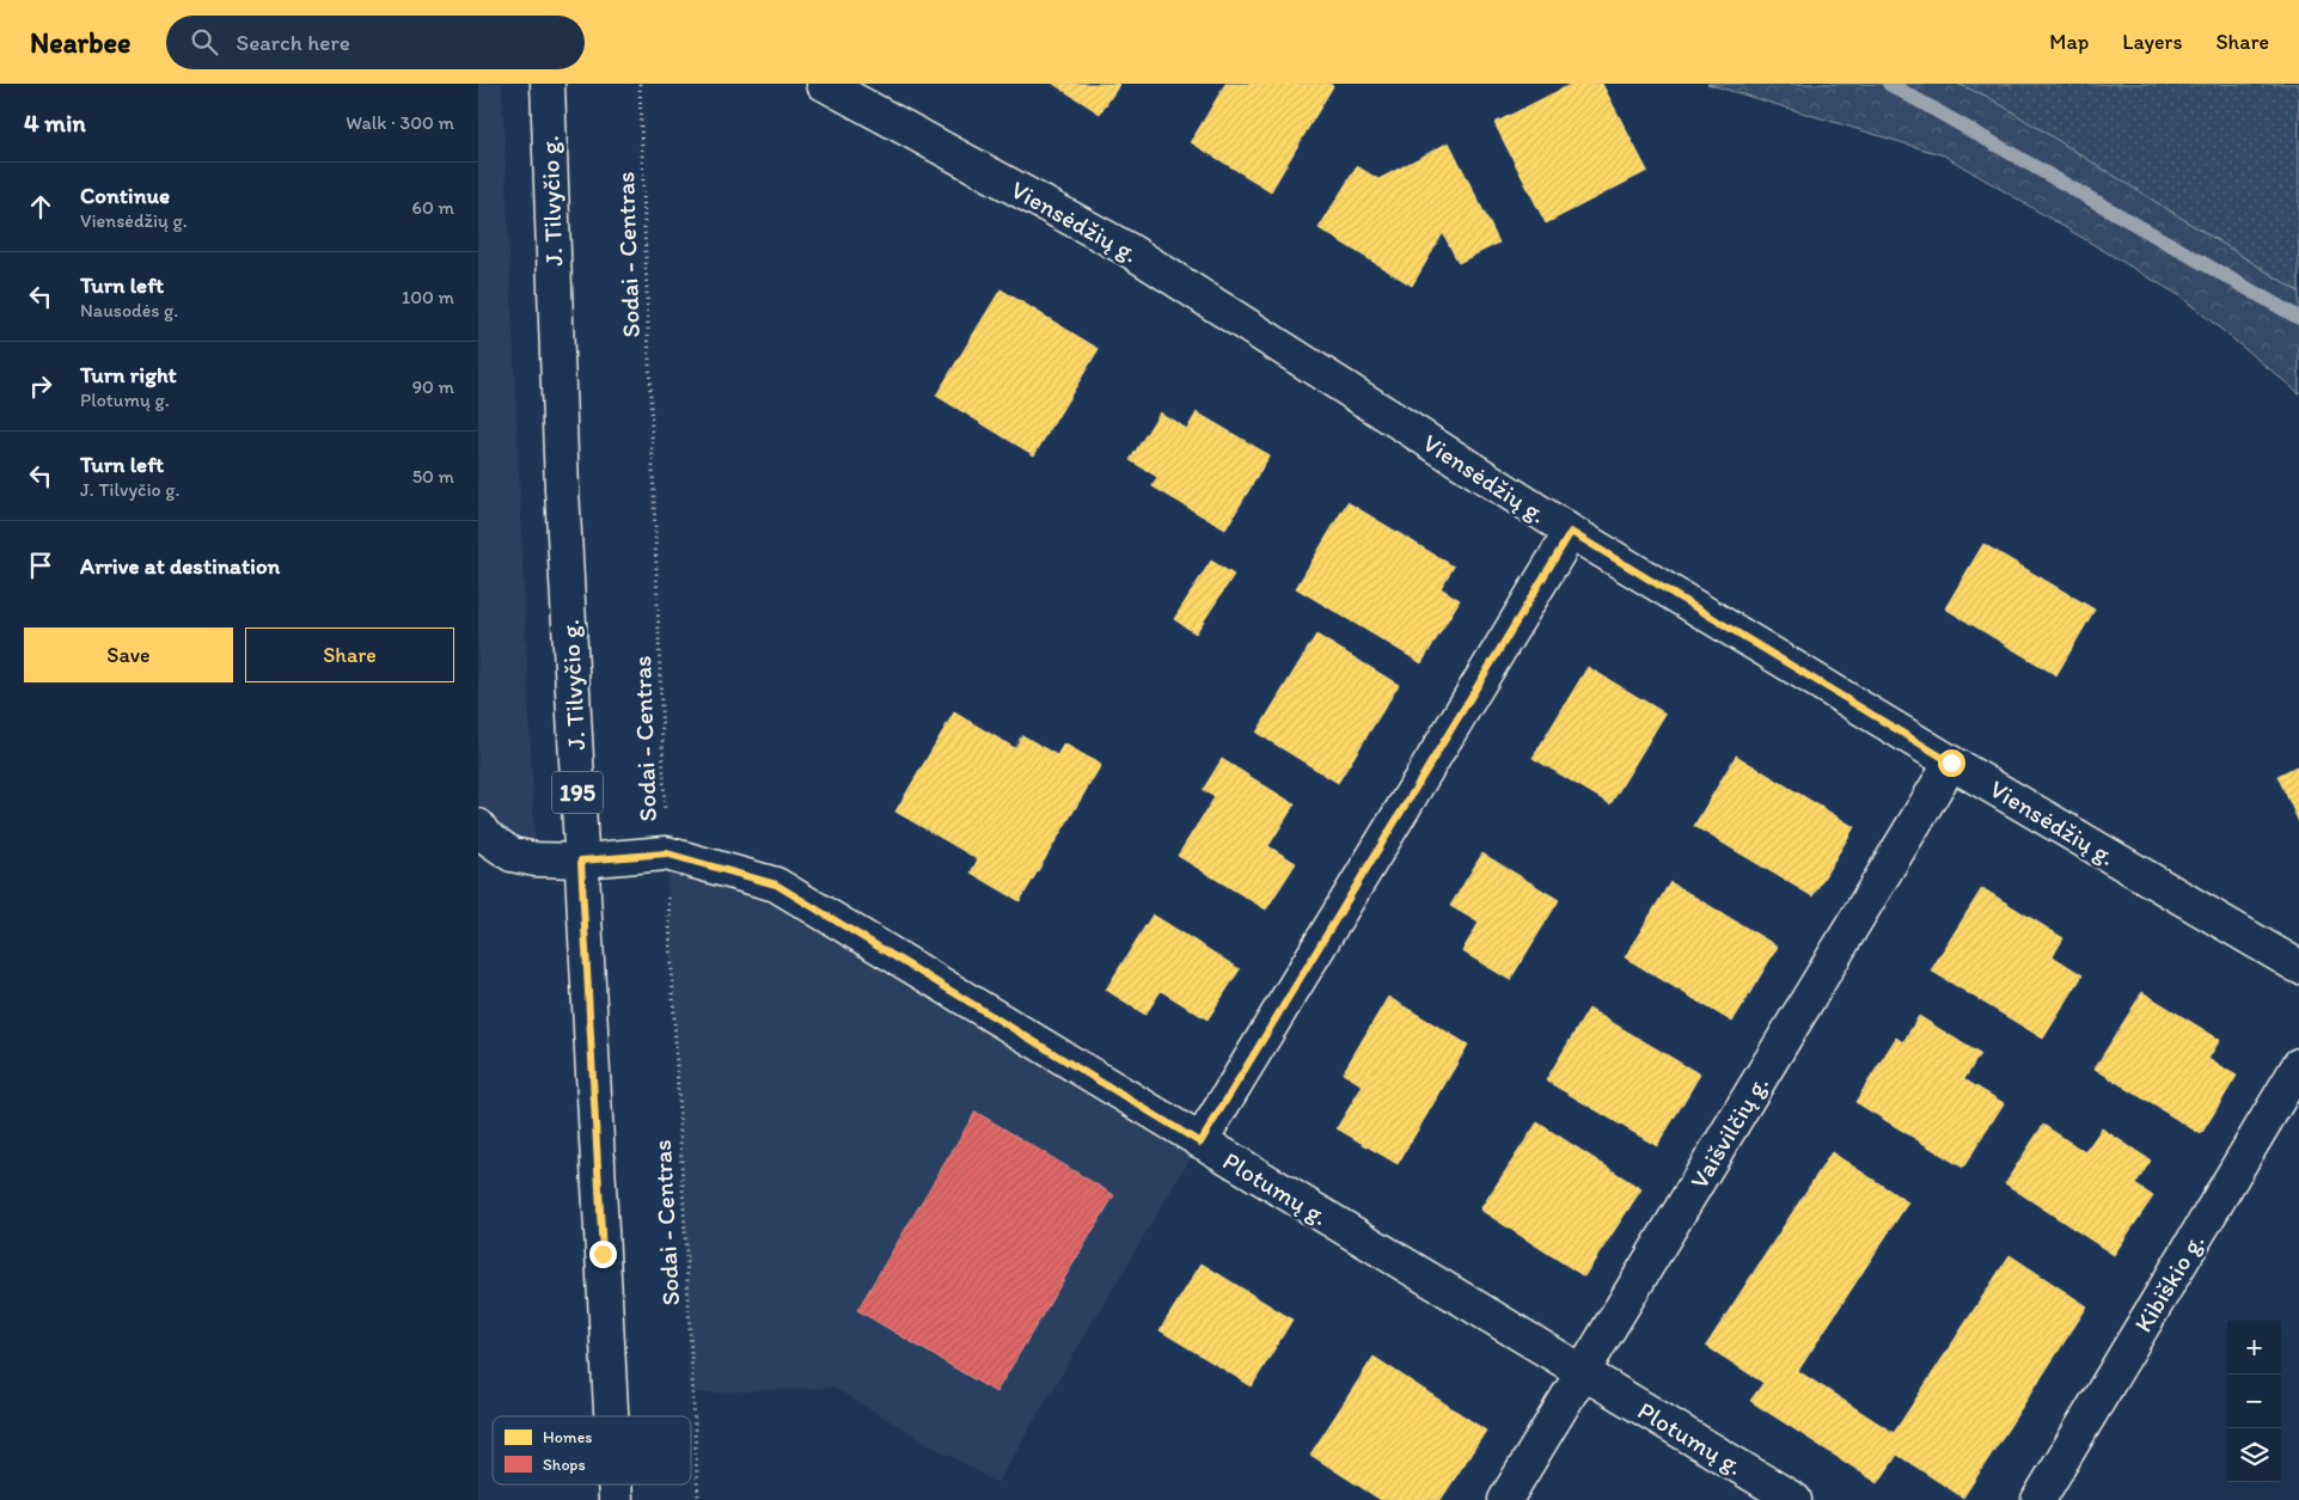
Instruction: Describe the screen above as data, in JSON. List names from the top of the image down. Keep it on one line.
{"streets":{"street":["J. Tilvyčio g.","Viensėdžių g.","195","Vaišvilčių g.","Plotumų g.","Kibiškio g."],"path":["Sodai - Centras"]},"crossings":[["J. Tilvyčio g.","Plotumų g."],["Viensėdžių g.","Vaišvilčių g."],["Sodai - Centras","Plotumų g."],["Vaišvilčių g.","Plotumų g."]],"legend":["Homes","Shops"],"page":{"header":"Nearbee","search":"Search here","nav":["Map","Layers","Share"],"heading":["4 min","Walk · 300 m"],"list":[["Continue","Viensėdžių g.","60 m"],["Turn left","Nausodės g.","100 m"],["Turn right","Plotumų g.","90 m"],["Turn left","J. Tilvyčio g.","50 m"],"Arrive at destination"],"buttons":["Save","Share"],"map_buttons":["+","−"]}}
